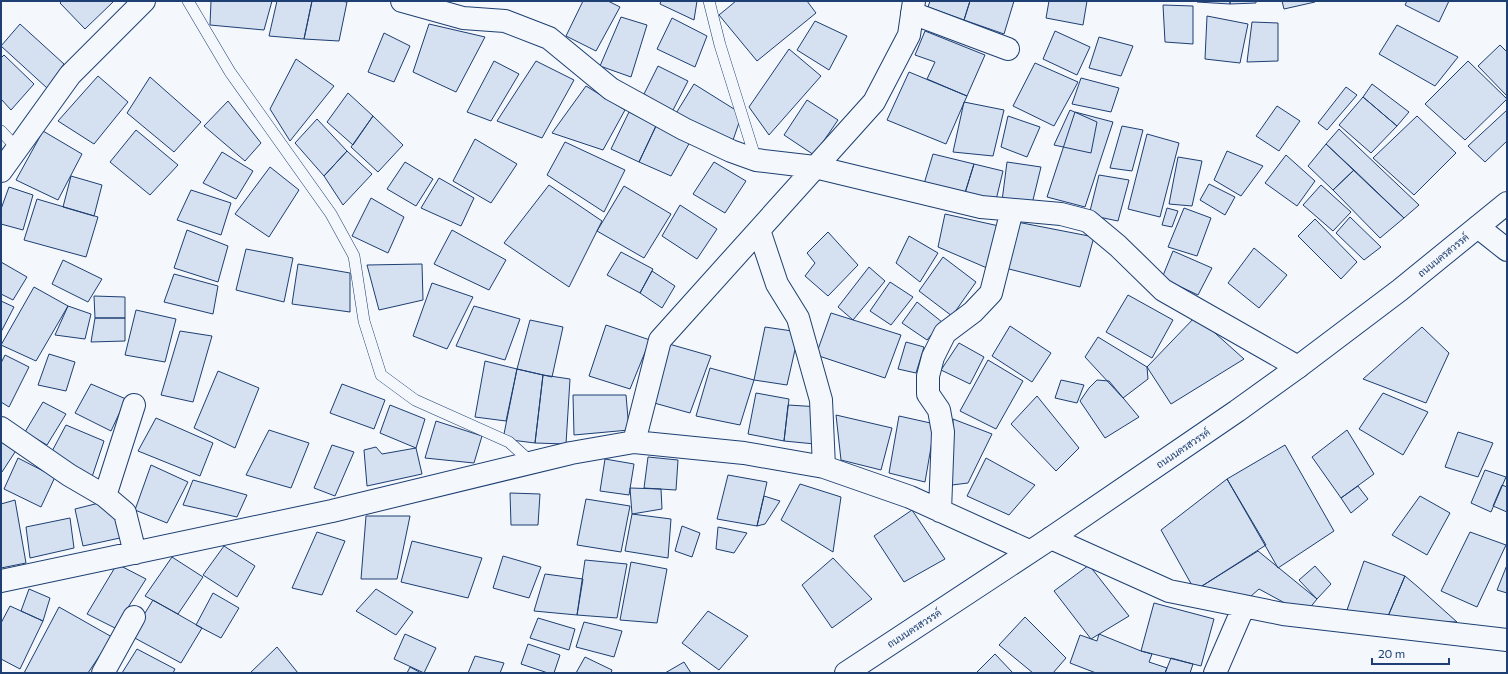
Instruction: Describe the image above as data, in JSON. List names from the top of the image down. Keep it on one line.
{"streets":{"street":["ถนนนครสวรรค์"]},"scale_bar":"20 m"}
